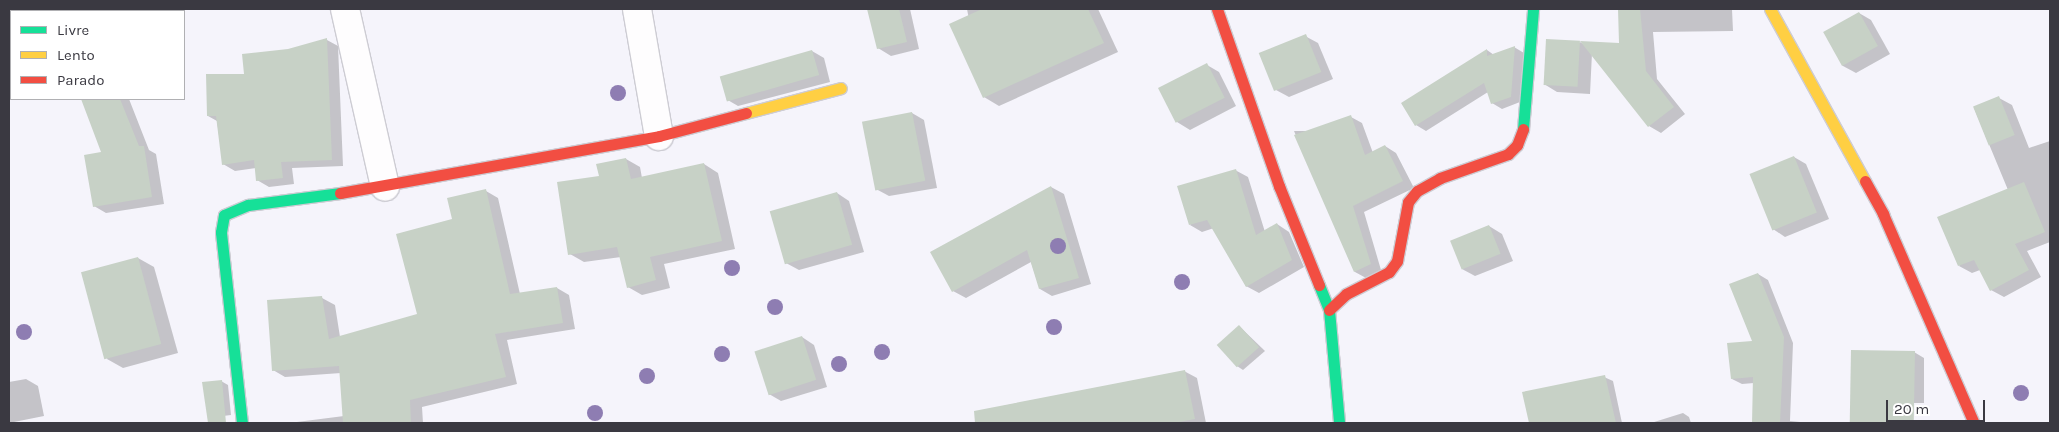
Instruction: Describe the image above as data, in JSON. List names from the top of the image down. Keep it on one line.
{"legend":["Livre","Lento","Parado"],"scale_bar":"20 m"}
